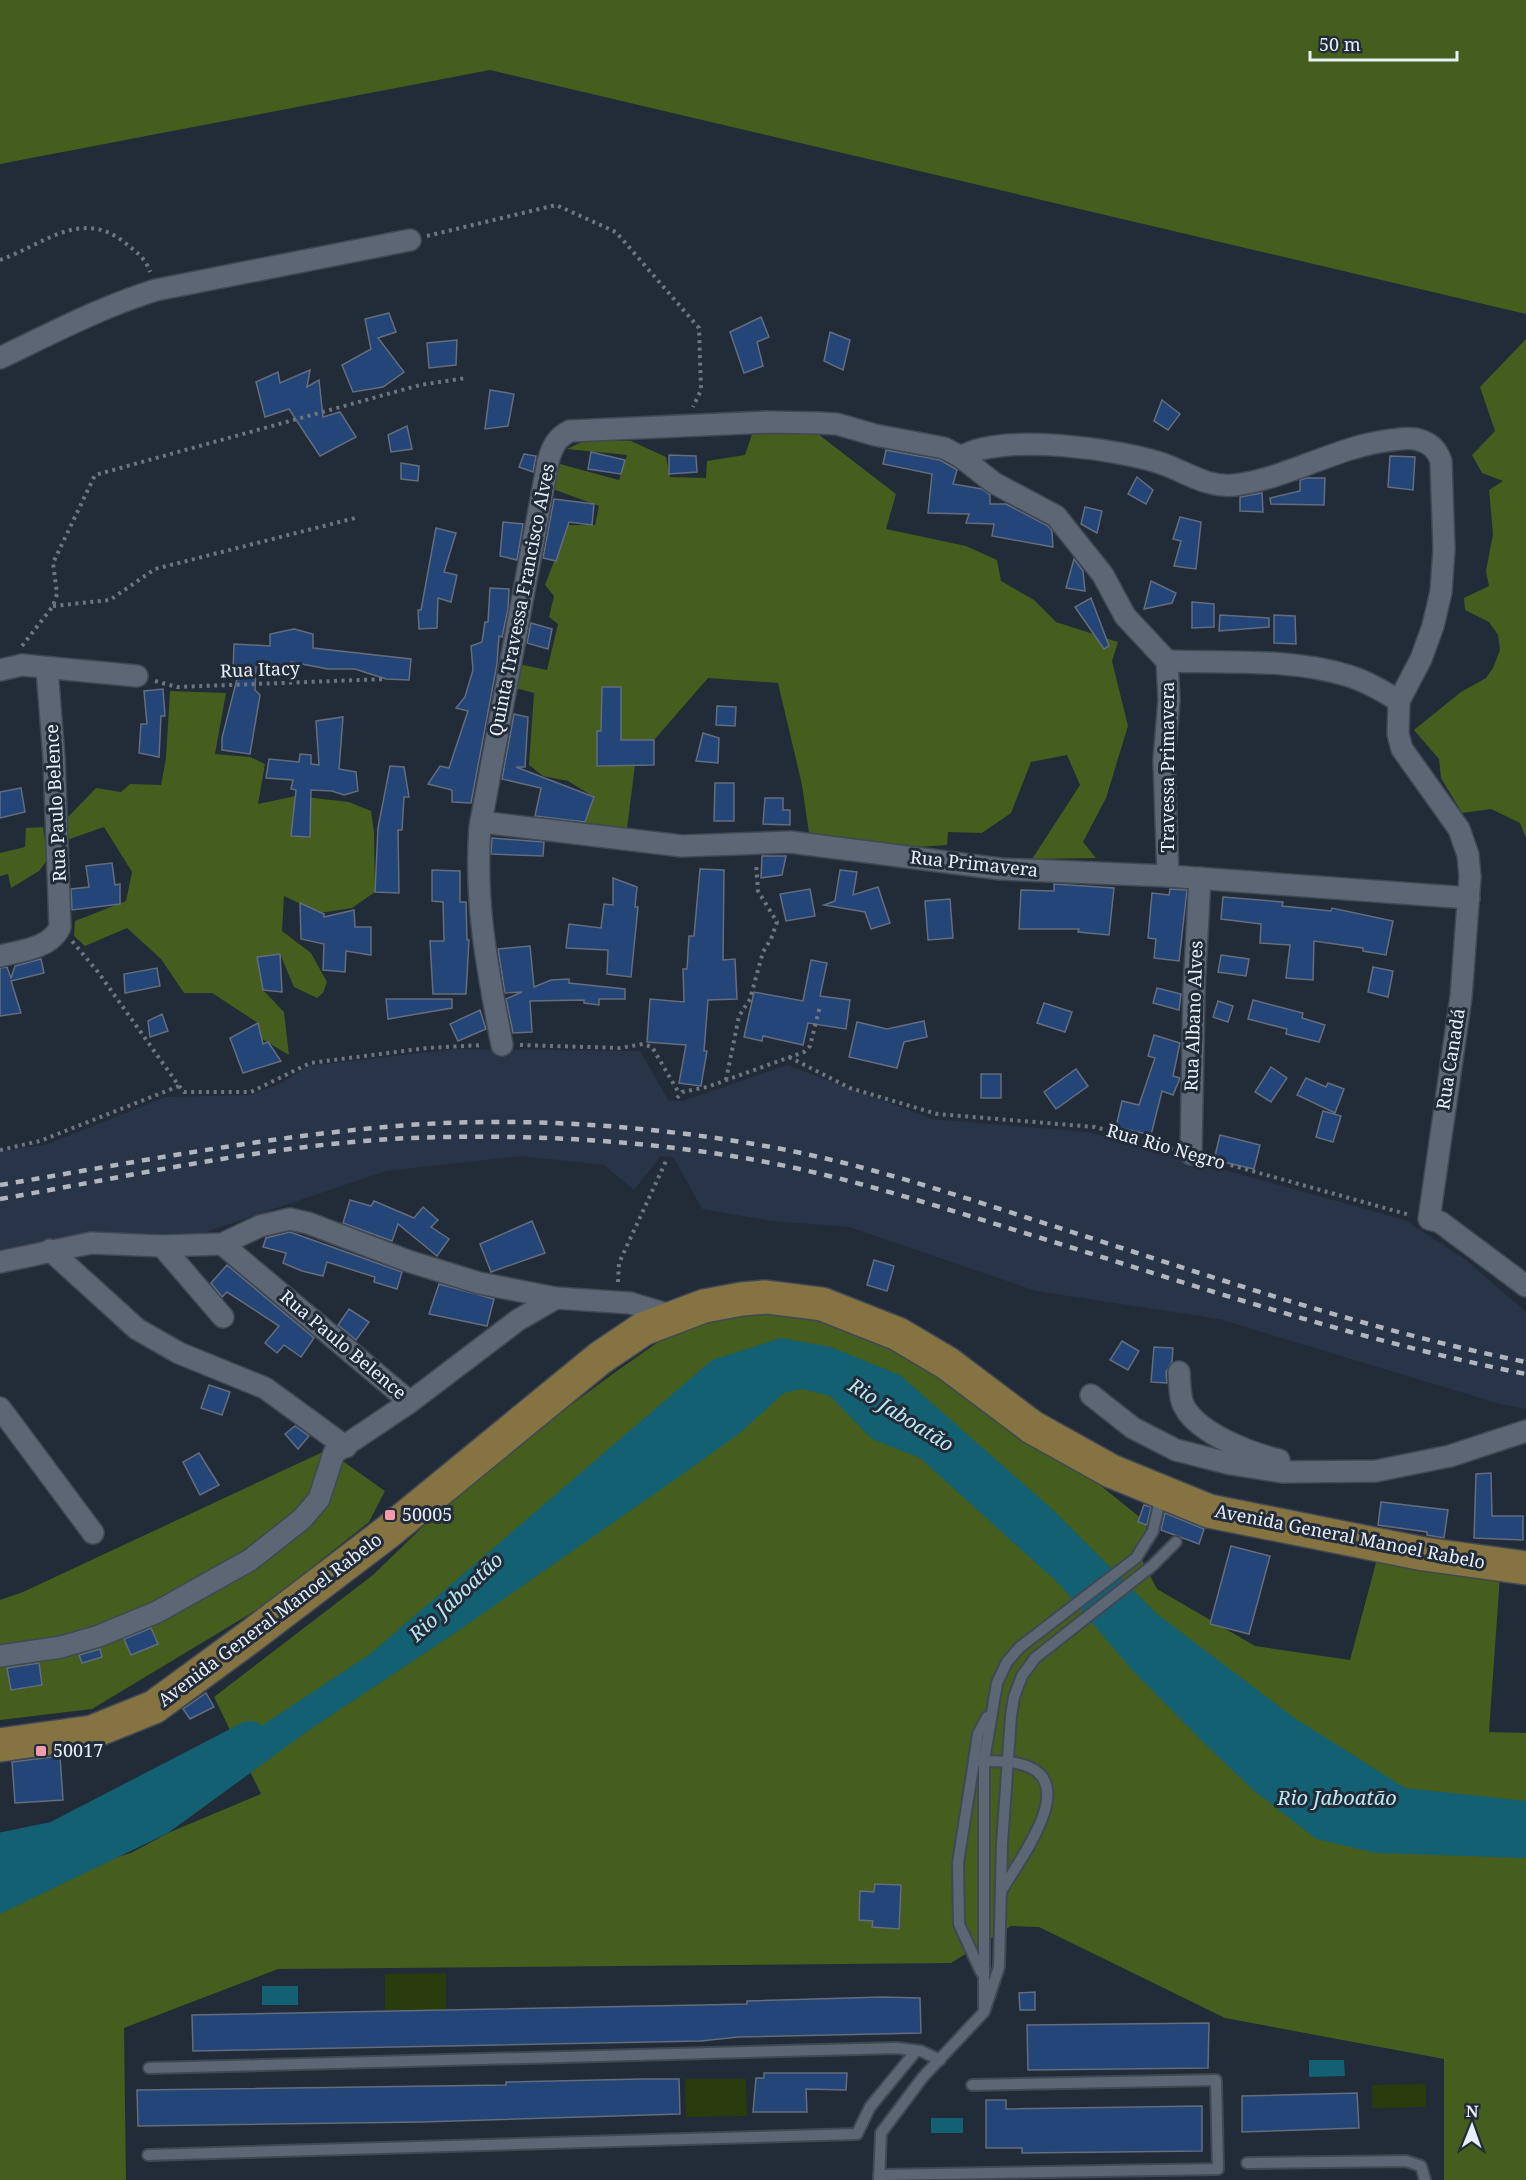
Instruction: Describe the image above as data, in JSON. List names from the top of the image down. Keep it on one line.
{"streets":{"main road":["Avenida General Manoel Rabelo"],"street":["Quinta Travessa Francisco Alves","Travessa Primavera","Rua Paulo Belence","Rua Primavera","Rua Albano Alves","Rua Canadá"],"path":["Rua Itacy","Rua Rio Negro"]},"crossings":[["Quinta Travessa Francisco Alves","Travessa Primavera"],["Quinta Travessa Francisco Alves","Rua Primavera"],["Travessa Primavera","Rua Primavera"],["Rua Primavera","Rua Albano Alves"],["Rua Primavera","Rua Canadá"],["Rua Albano Alves","Rua Rio Negro"],["Rua Canadá","Rua Rio Negro"]],"water":["Rio Jaboatão"],"places":{"transit":["50005","50017"]},"scale_bar":"50 m","north":"top"}
